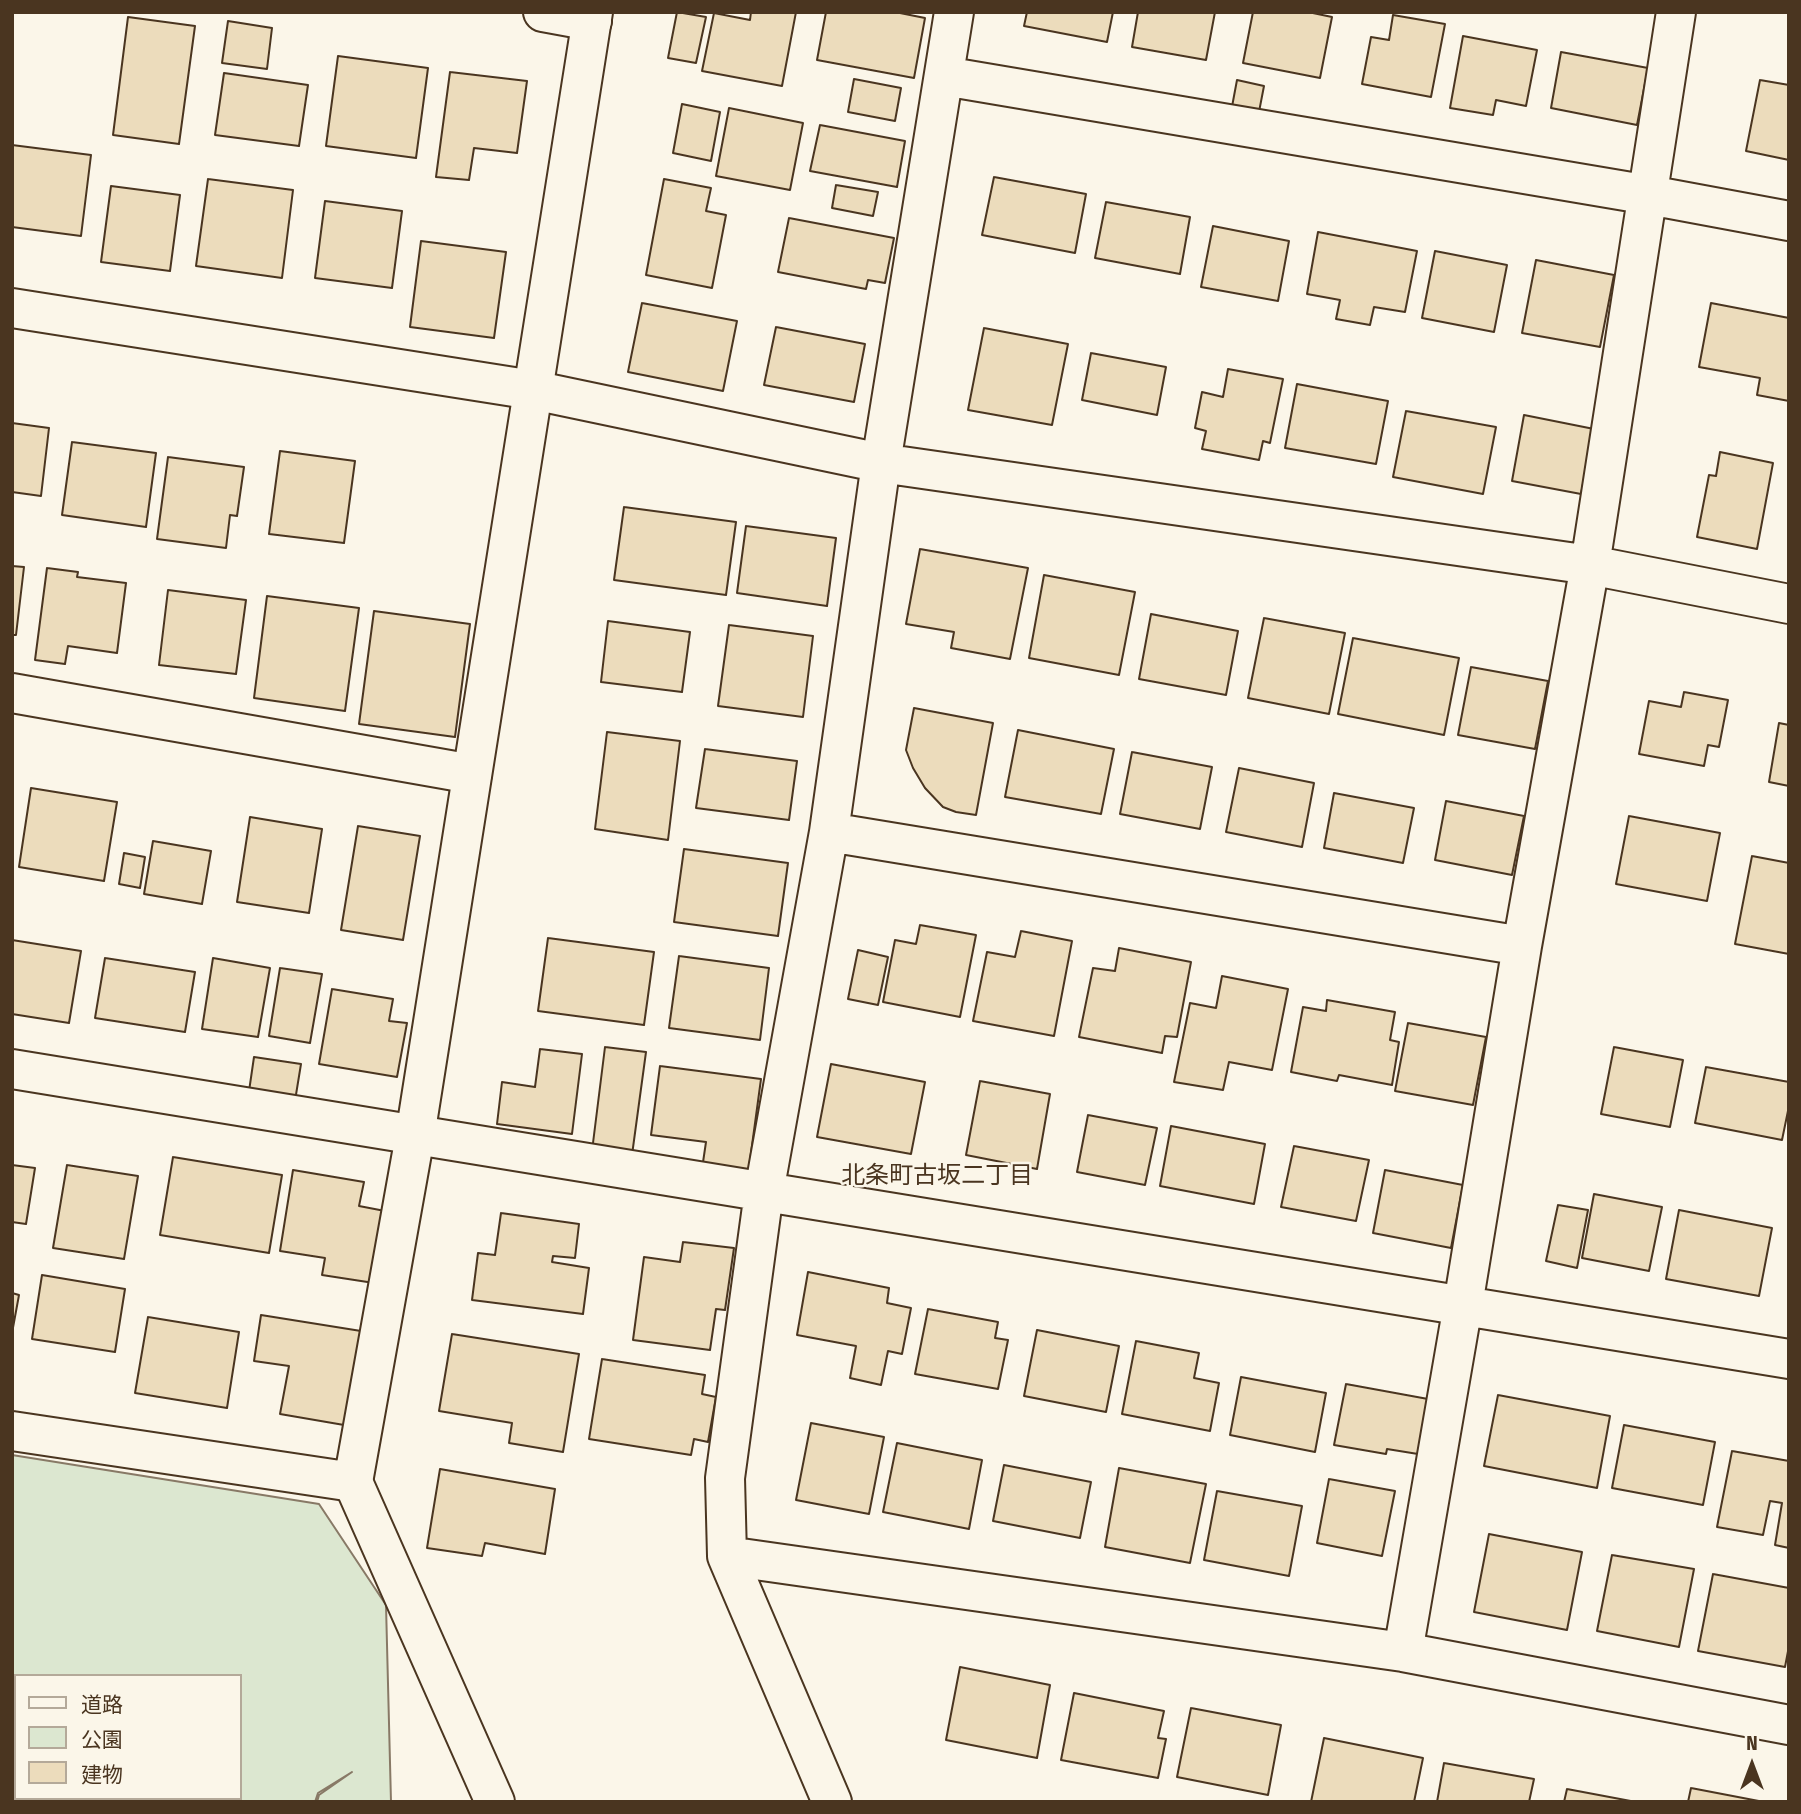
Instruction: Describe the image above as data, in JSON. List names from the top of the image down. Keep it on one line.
{"districts":["北条町古坂二丁目"],"legend":["道路","公園","建物"],"north":"top"}
